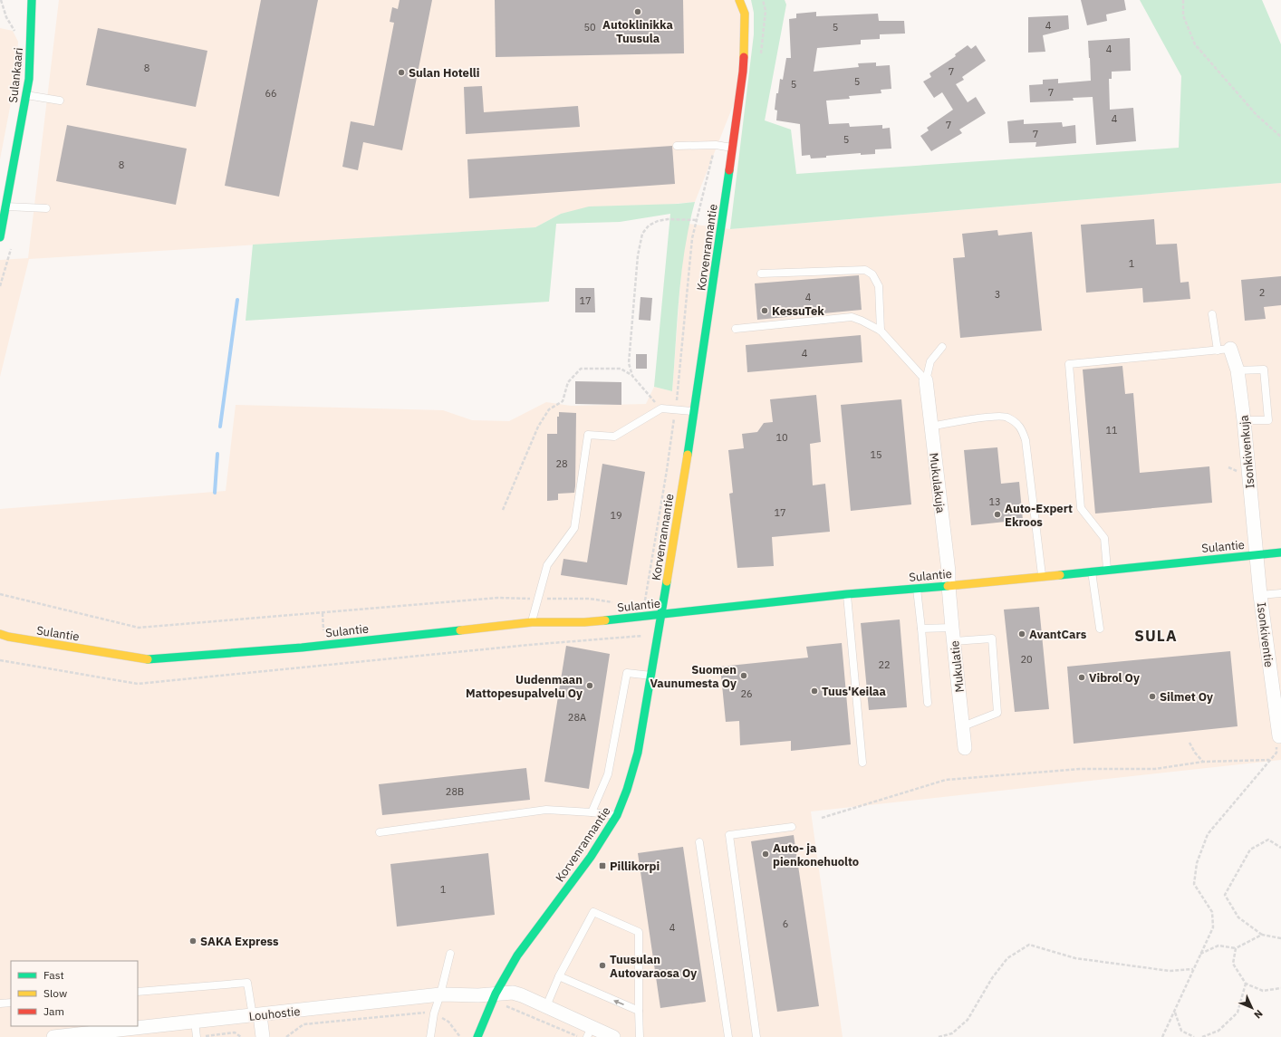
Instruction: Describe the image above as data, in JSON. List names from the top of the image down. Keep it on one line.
{"streets":{"street":["Sulankaari","Korvenrannantie","Isonkivenkuja","Mukulakuja","Sulantie","Isonkiventie","Mukulatie","Louhostie"]},"crossings":[["Korvenrannantie","Sulantie"],["Korvenrannantie","Louhostie"],["Isonkivenkuja","Sulantie"],["Isonkivenkuja","Isonkiventie"],["Mukulakuja","Sulantie"],["Mukulakuja","Mukulatie"],["Sulantie","Isonkiventie"],["Sulantie","Mukulatie"]],"districts":["SULA"],"places":{"other":["Autoklinikka Tuusula","Sulan Hotelli","KessuTek","Auto-Expert Ekroos","AvantCars","Suomen Vaunumesta Oy","Vibrol Oy","Uudenmaan Mattopesupalvelu Oy","Tuus'Keilaa","Silmet Oy","Auto- ja pienkonehuolto","SAKA Express","Tuusulan Autovaraosa Oy"],"transit":["Pillikorpi"]},"house_numbers":["4","50","5","4","8","7","5","5","7","66","4","7","7","5","8","1","2","3","4","17","4","11","10","15","28","13","17","19","20","22","26","28A","28B","1","6","4"],"legend":["Fast","Slow","Jam"],"north":"bottom right"}
